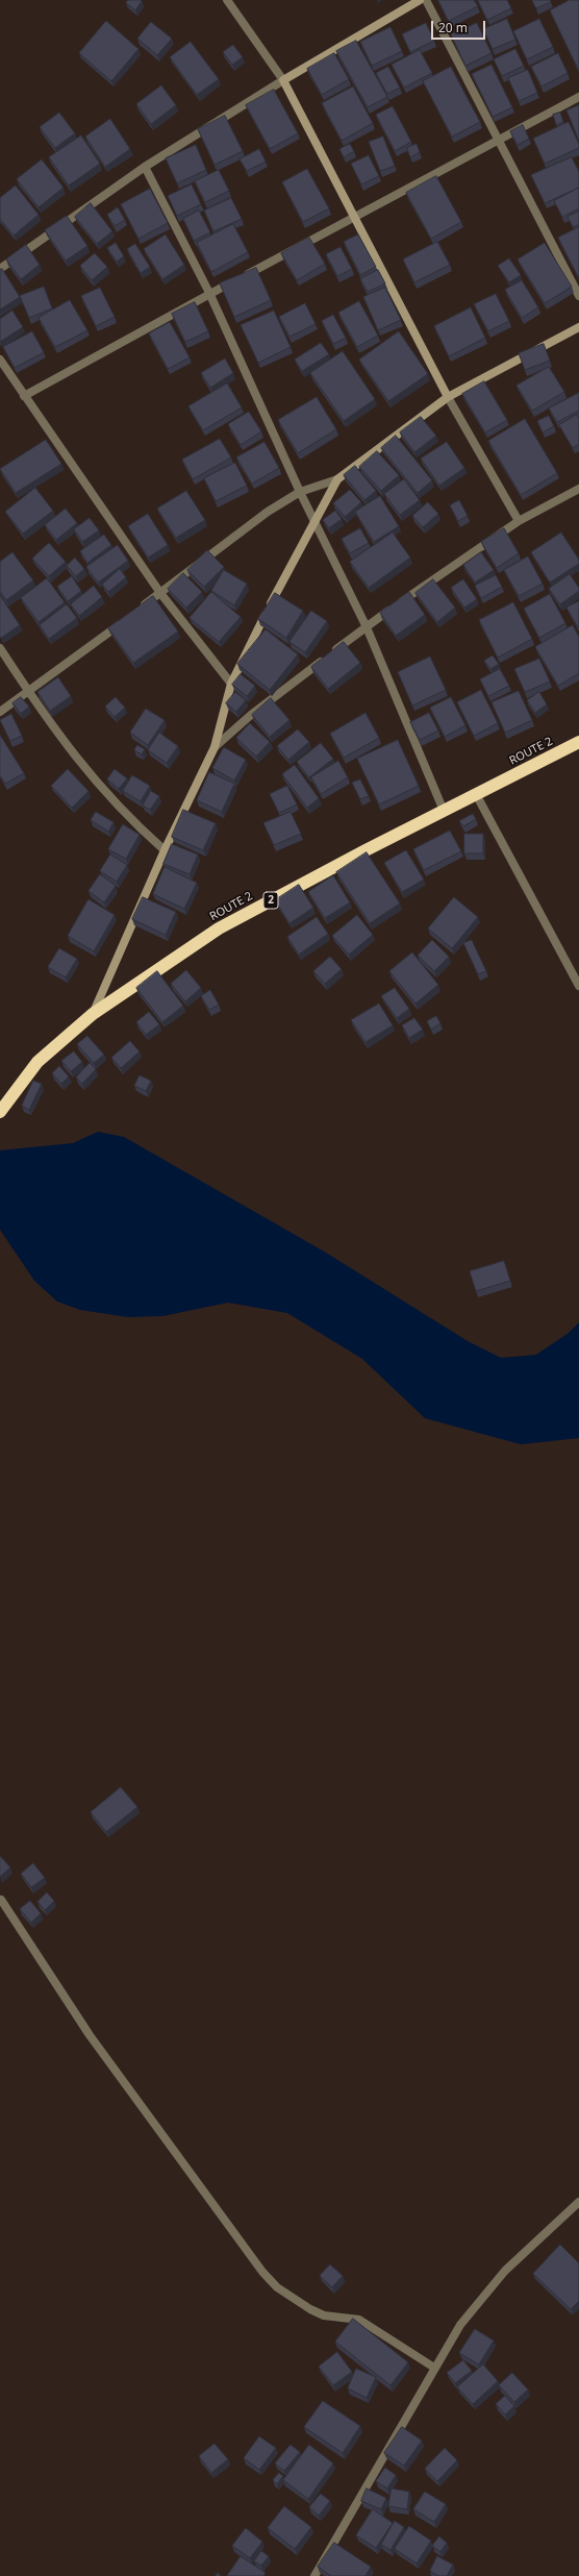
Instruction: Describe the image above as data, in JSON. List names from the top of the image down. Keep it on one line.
{"streets":{"highway":["ROUTE 2","2"]},"scale_bar":"20 m"}
